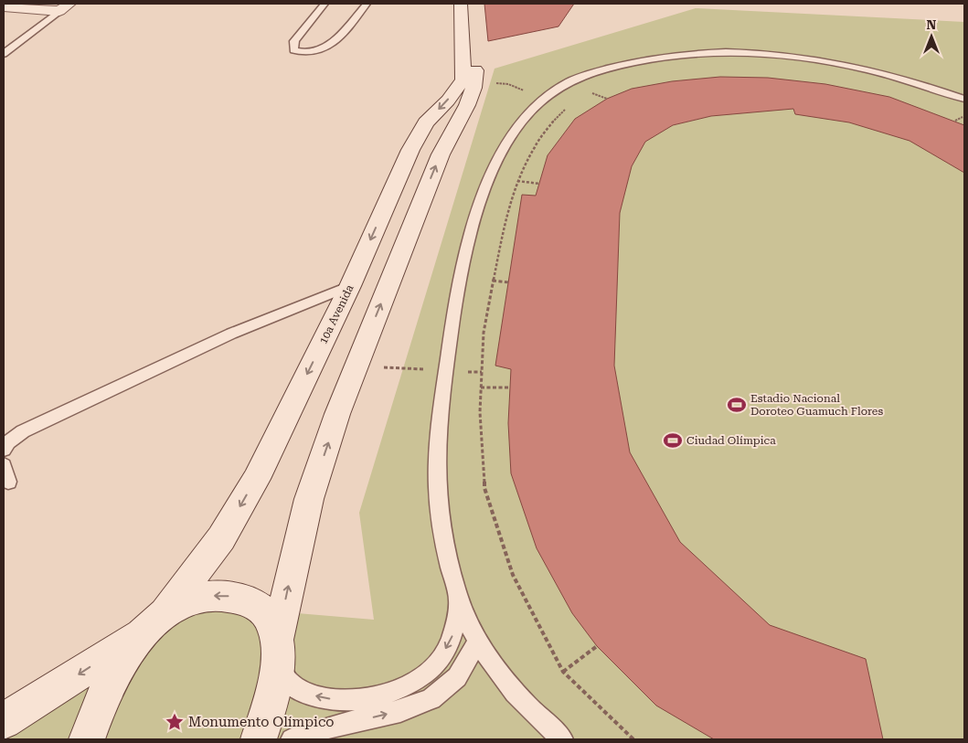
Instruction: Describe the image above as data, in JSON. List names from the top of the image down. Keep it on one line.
{"streets":{"main road":["10a Avenida"]},"places":{"sports":["Estadio Nacional Doroteo Guamuch Flores","Ciudad Olímpica"],"place":["Monumento Olímpico"]},"north":"top"}
